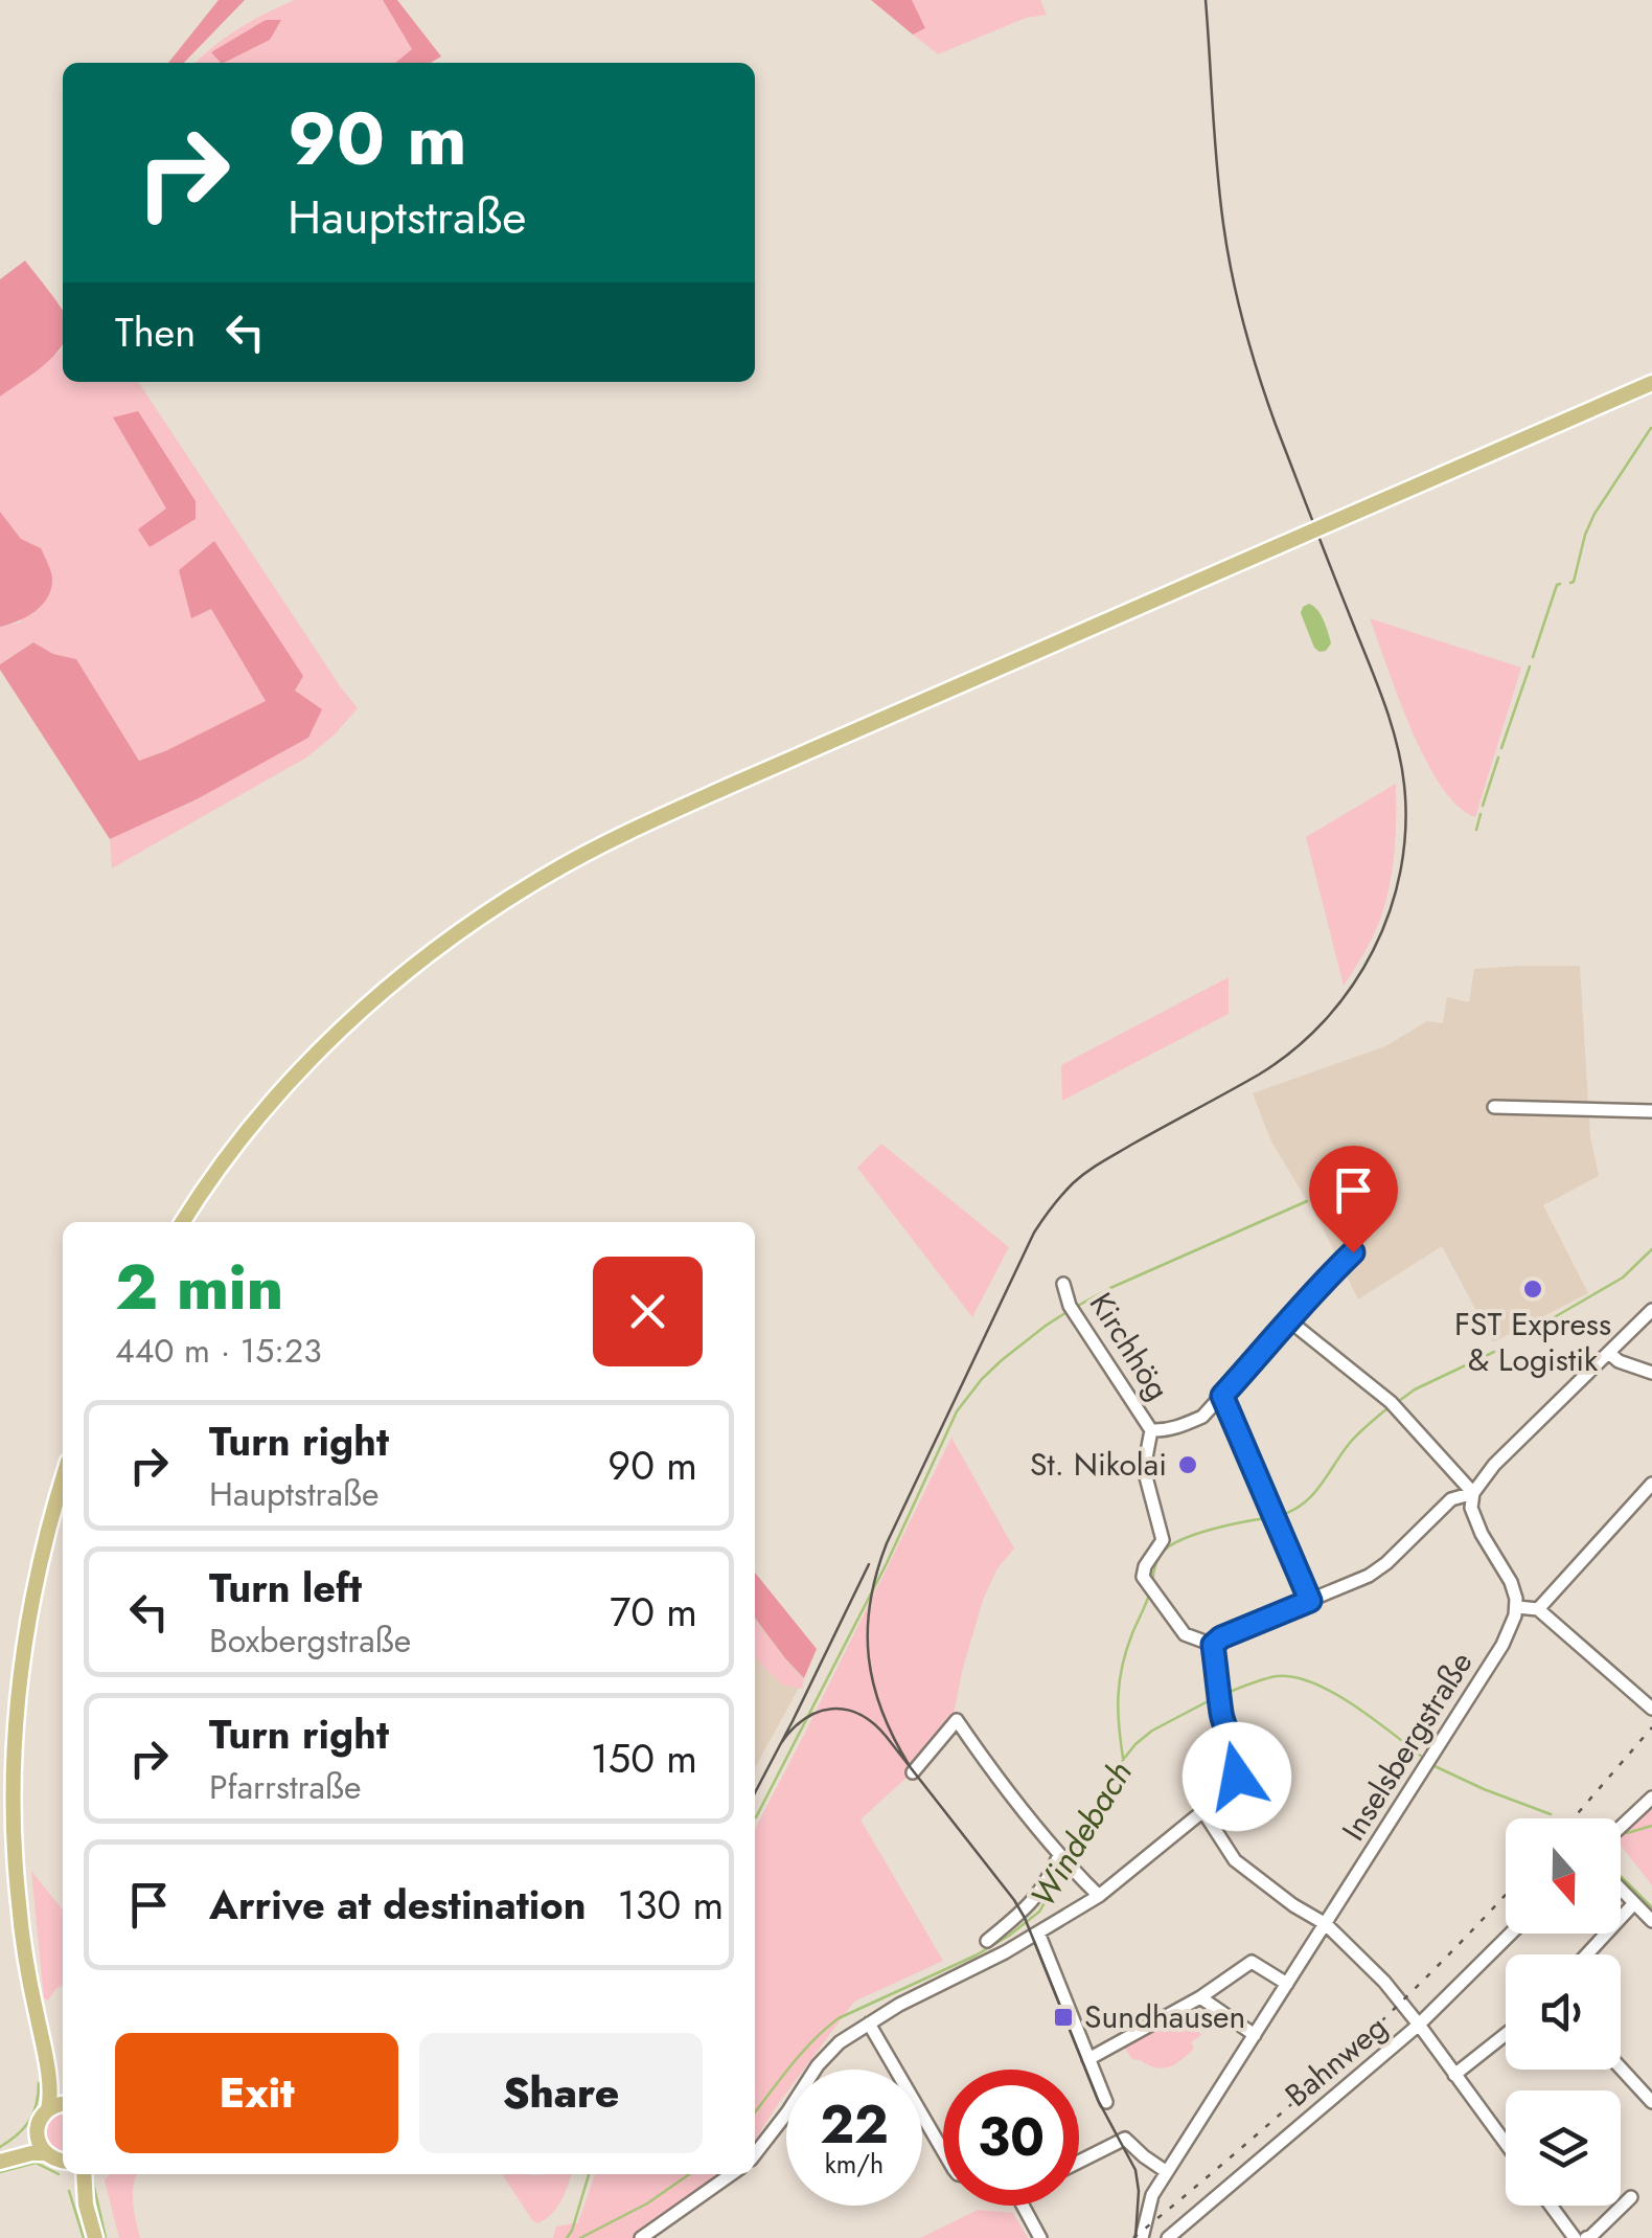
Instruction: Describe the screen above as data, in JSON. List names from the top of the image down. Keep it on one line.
{"streets":{"street":["Kirchhög","Inselsbergstraße","Bahnweg"]},"water":["Windebach"],"places":{"other":["FST Express & Logistik","St. Nikolai"],"transit":["Sundhausen"]},"north":"bottom","page":{"turn":["90 m","Hauptstraße"],"then":"Then","heading":["2 min","440 m · 15:23"],"list":[{"name":"Turn right","note":"Hauptstraße","value":"90 m"},{"name":"Turn left","note":"Boxbergstraße","value":"70 m"},{"name":"Turn right","note":"Pfarrstraße","value":"150 m"},{"name":"Arrive at destination","value":"130 m"}],"buttons":["Exit","Share"],"speed":"22 km/h","limit":"30"}}
